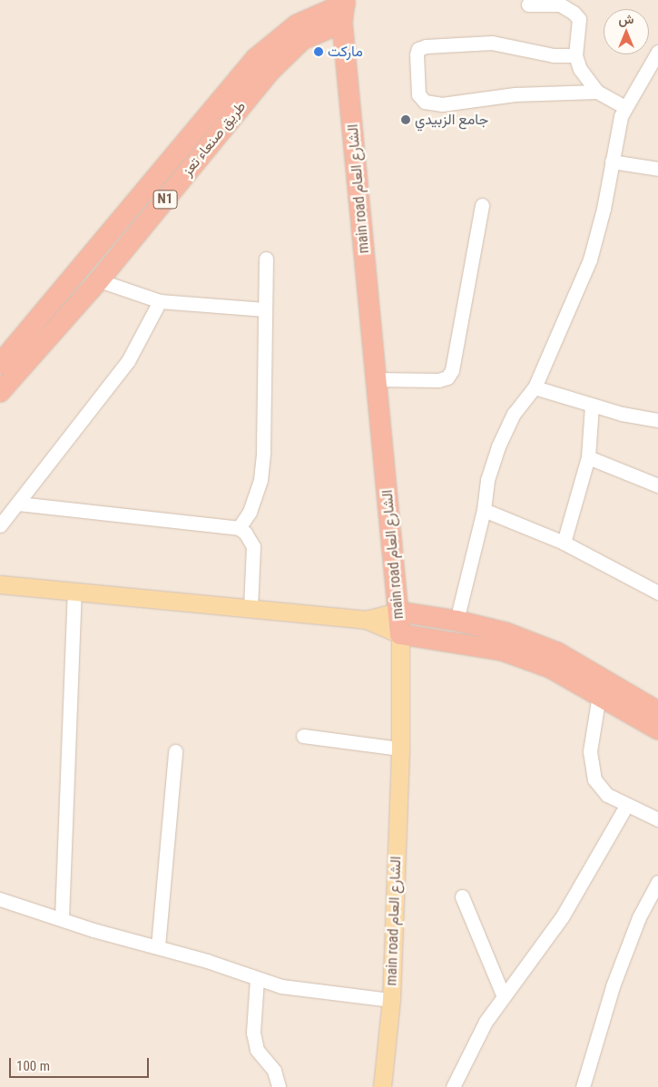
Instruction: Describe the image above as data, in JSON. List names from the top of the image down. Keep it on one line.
{"streets":{"highway":["طريق صنعاء تعز","main road الشارع العام","N1"]},"crossings":[["طريق صنعاء تعز","main road الشارع العام"]],"places":["ماركت","جامع الزبيدي"],"scale_bar":"100 m","north":"top"}
